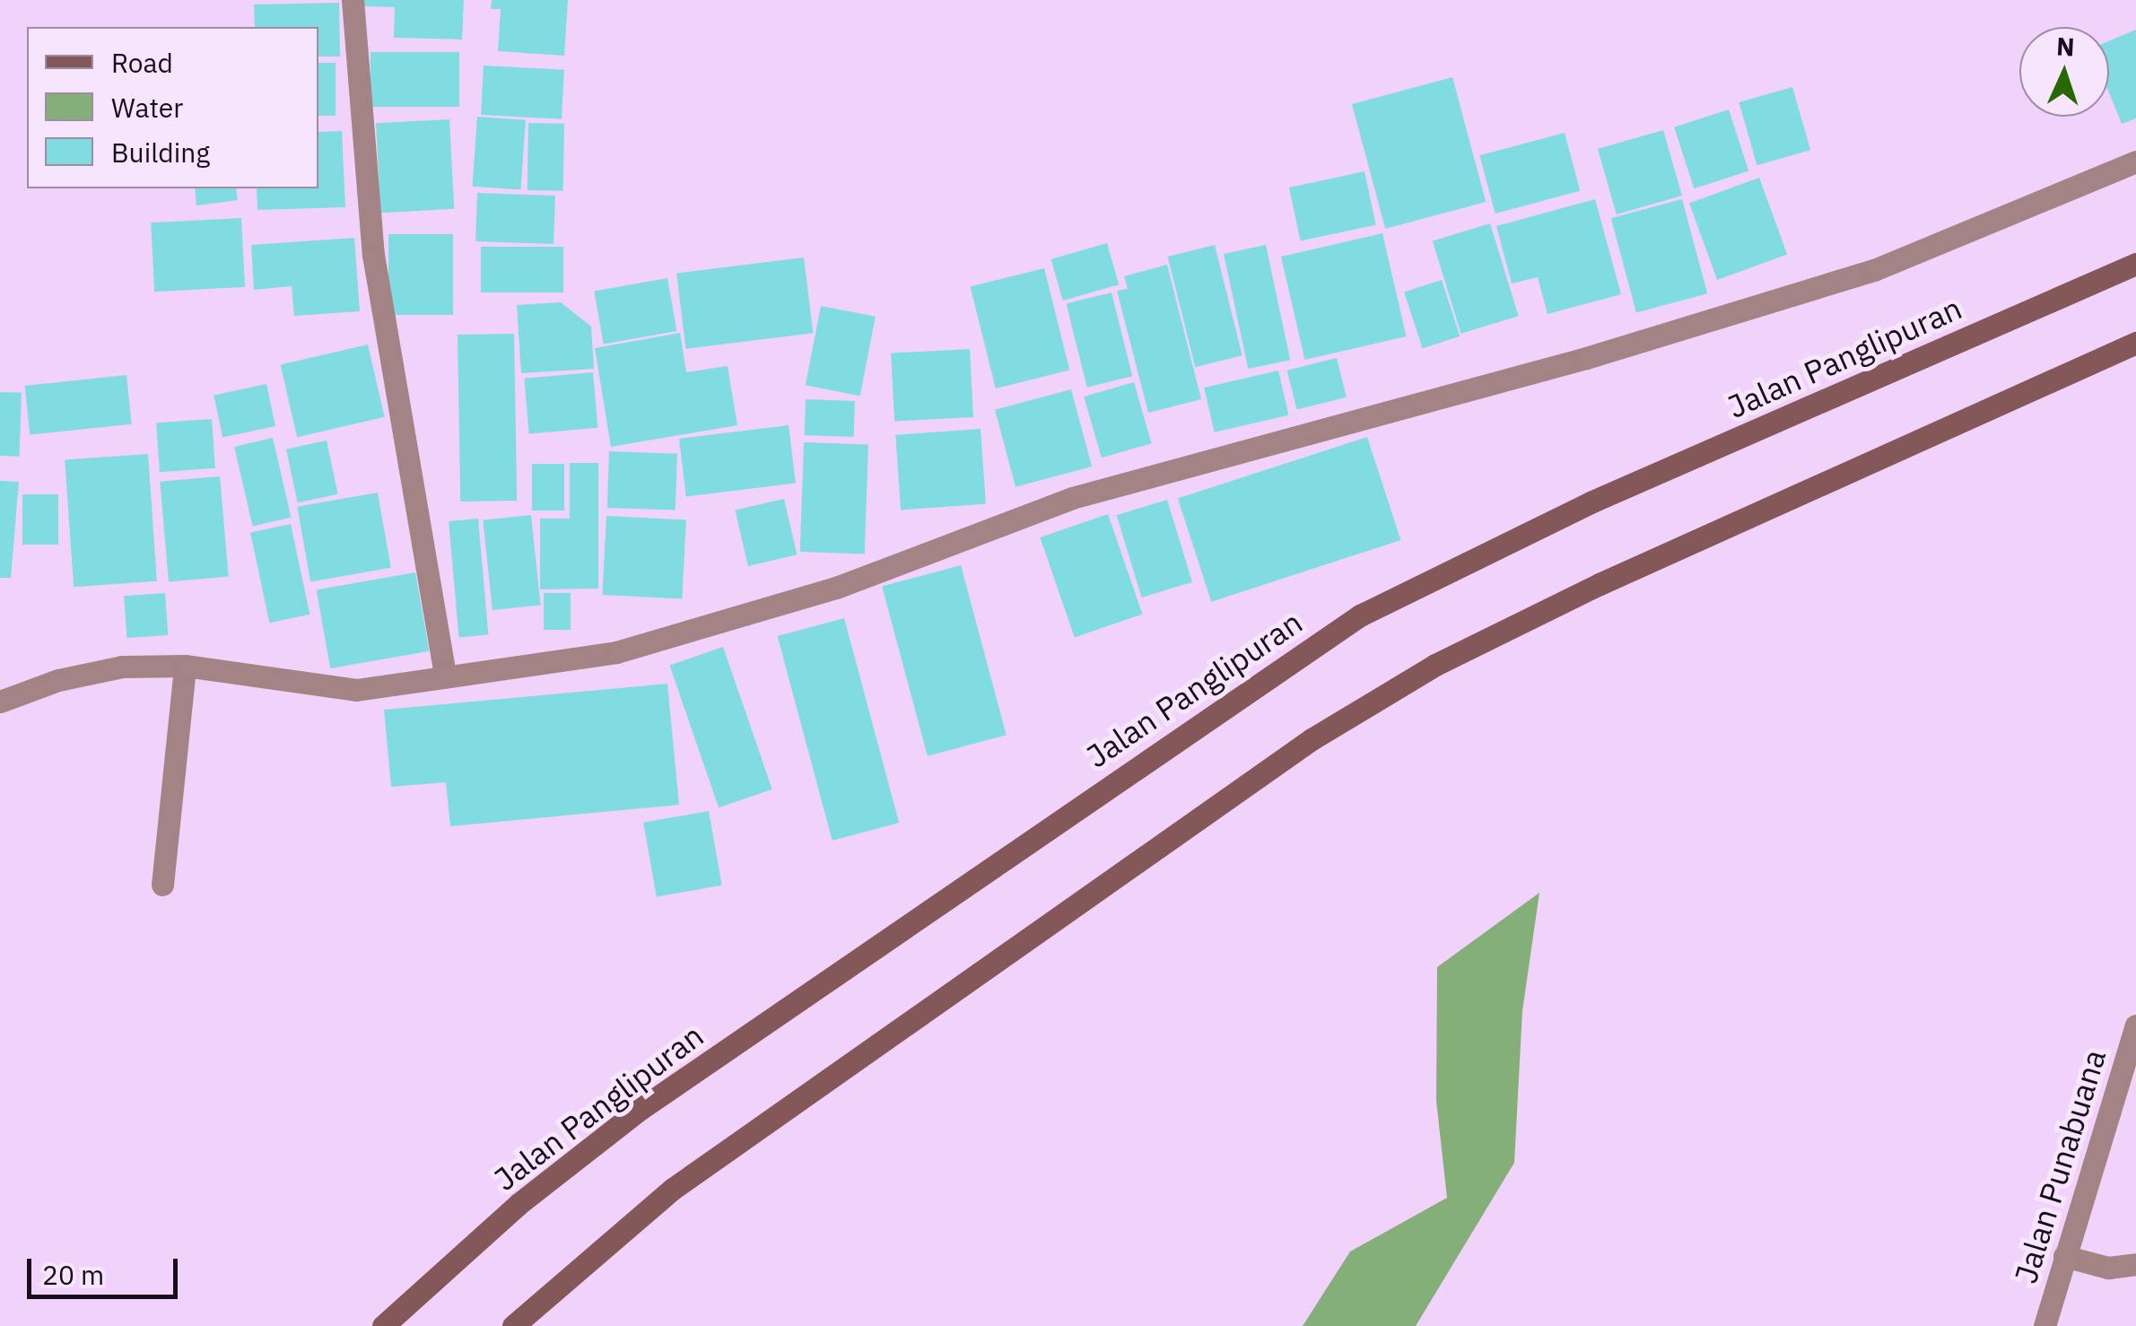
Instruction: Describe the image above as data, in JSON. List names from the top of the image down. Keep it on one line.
{"streets":{"main road":["Jalan Panglipuran"],"street":["Jalan Punabuana"]},"legend":["Road","Water","Building"],"scale_bar":"20 m","north":"top"}
